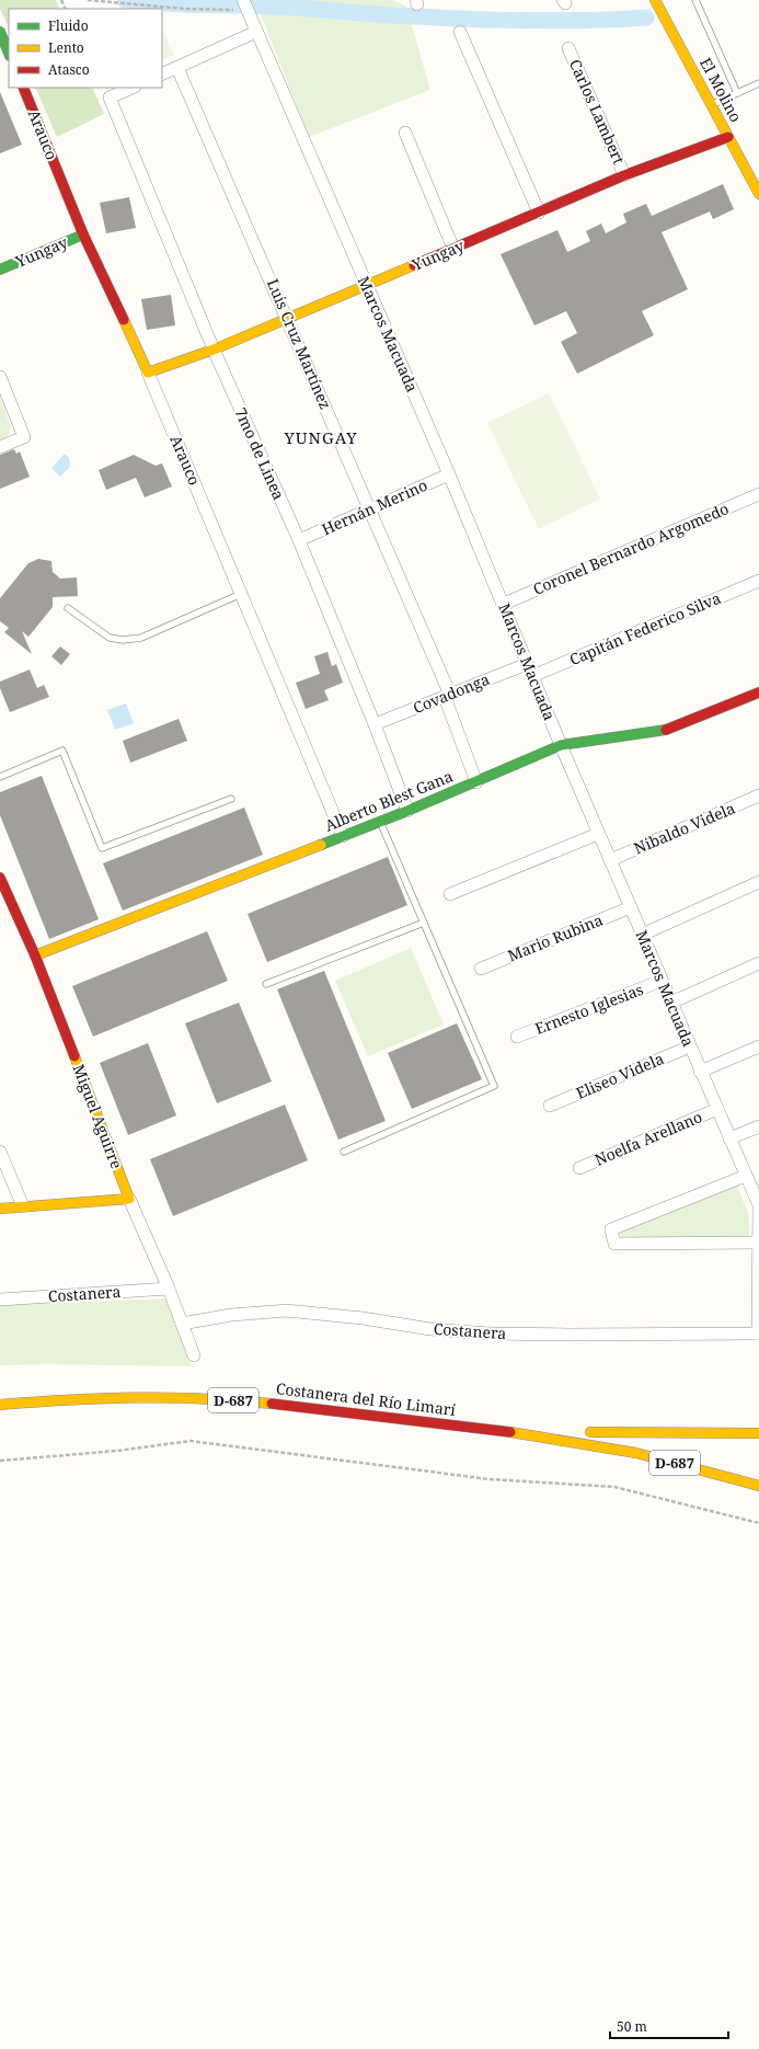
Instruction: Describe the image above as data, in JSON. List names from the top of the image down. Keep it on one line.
{"streets":{"main road":["El Molino","Arauco","Yungay","Alberto Blest Gana","Miguel Aguirre","Costanera del Río Limarí","D-687"],"street":["Carlos Lambert","Marcos Macuada","Luis Cruz Martínez","7mo de Linea","Hernán Merino","Coronel Bernardo Argomedo","Capitán Federico Silva","Covadonga","Nibaldo Videla","Mario Rubina","Ernesto Iglesias","Eliseo Videla","Noelfa Arellano","Costanera"]},"crossings":[["El Molino","Yungay"],["Carlos Lambert","Yungay"],["Arauco","Yungay"],["Arauco","Alberto Blest Gana"],["Yungay","Marcos Macuada"],["Yungay","Luis Cruz Martínez"],["Yungay","7mo de Linea"],["Marcos Macuada","Hernán Merino"],["Marcos Macuada","Coronel Bernardo Argomedo"],["Marcos Macuada","Capitán Federico Silva"],["Marcos Macuada","Covadonga"],["Marcos Macuada","Alberto Blest Gana"],["Marcos Macuada","Nibaldo Videla"],["Marcos Macuada","Mario Rubina"],["Marcos Macuada","Ernesto Iglesias"],["Marcos Macuada","Eliseo Videla"],["Marcos Macuada","Noelfa Arellano"],["Marcos Macuada","Costanera"],["Luis Cruz Martínez","Hernán Merino"],["Luis Cruz Martínez","Covadonga"],["Luis Cruz Martínez","Alberto Blest Gana"],["7mo de Linea","Hernán Merino"],["7mo de Linea","Covadonga"],["7mo de Linea","Alberto Blest Gana"],["Alberto Blest Gana","Miguel Aguirre"],["Miguel Aguirre","Costanera"]],"districts":["YUNGAY"],"legend":["Fluido","Lento","Atasco"],"scale_bar":"50 m"}
